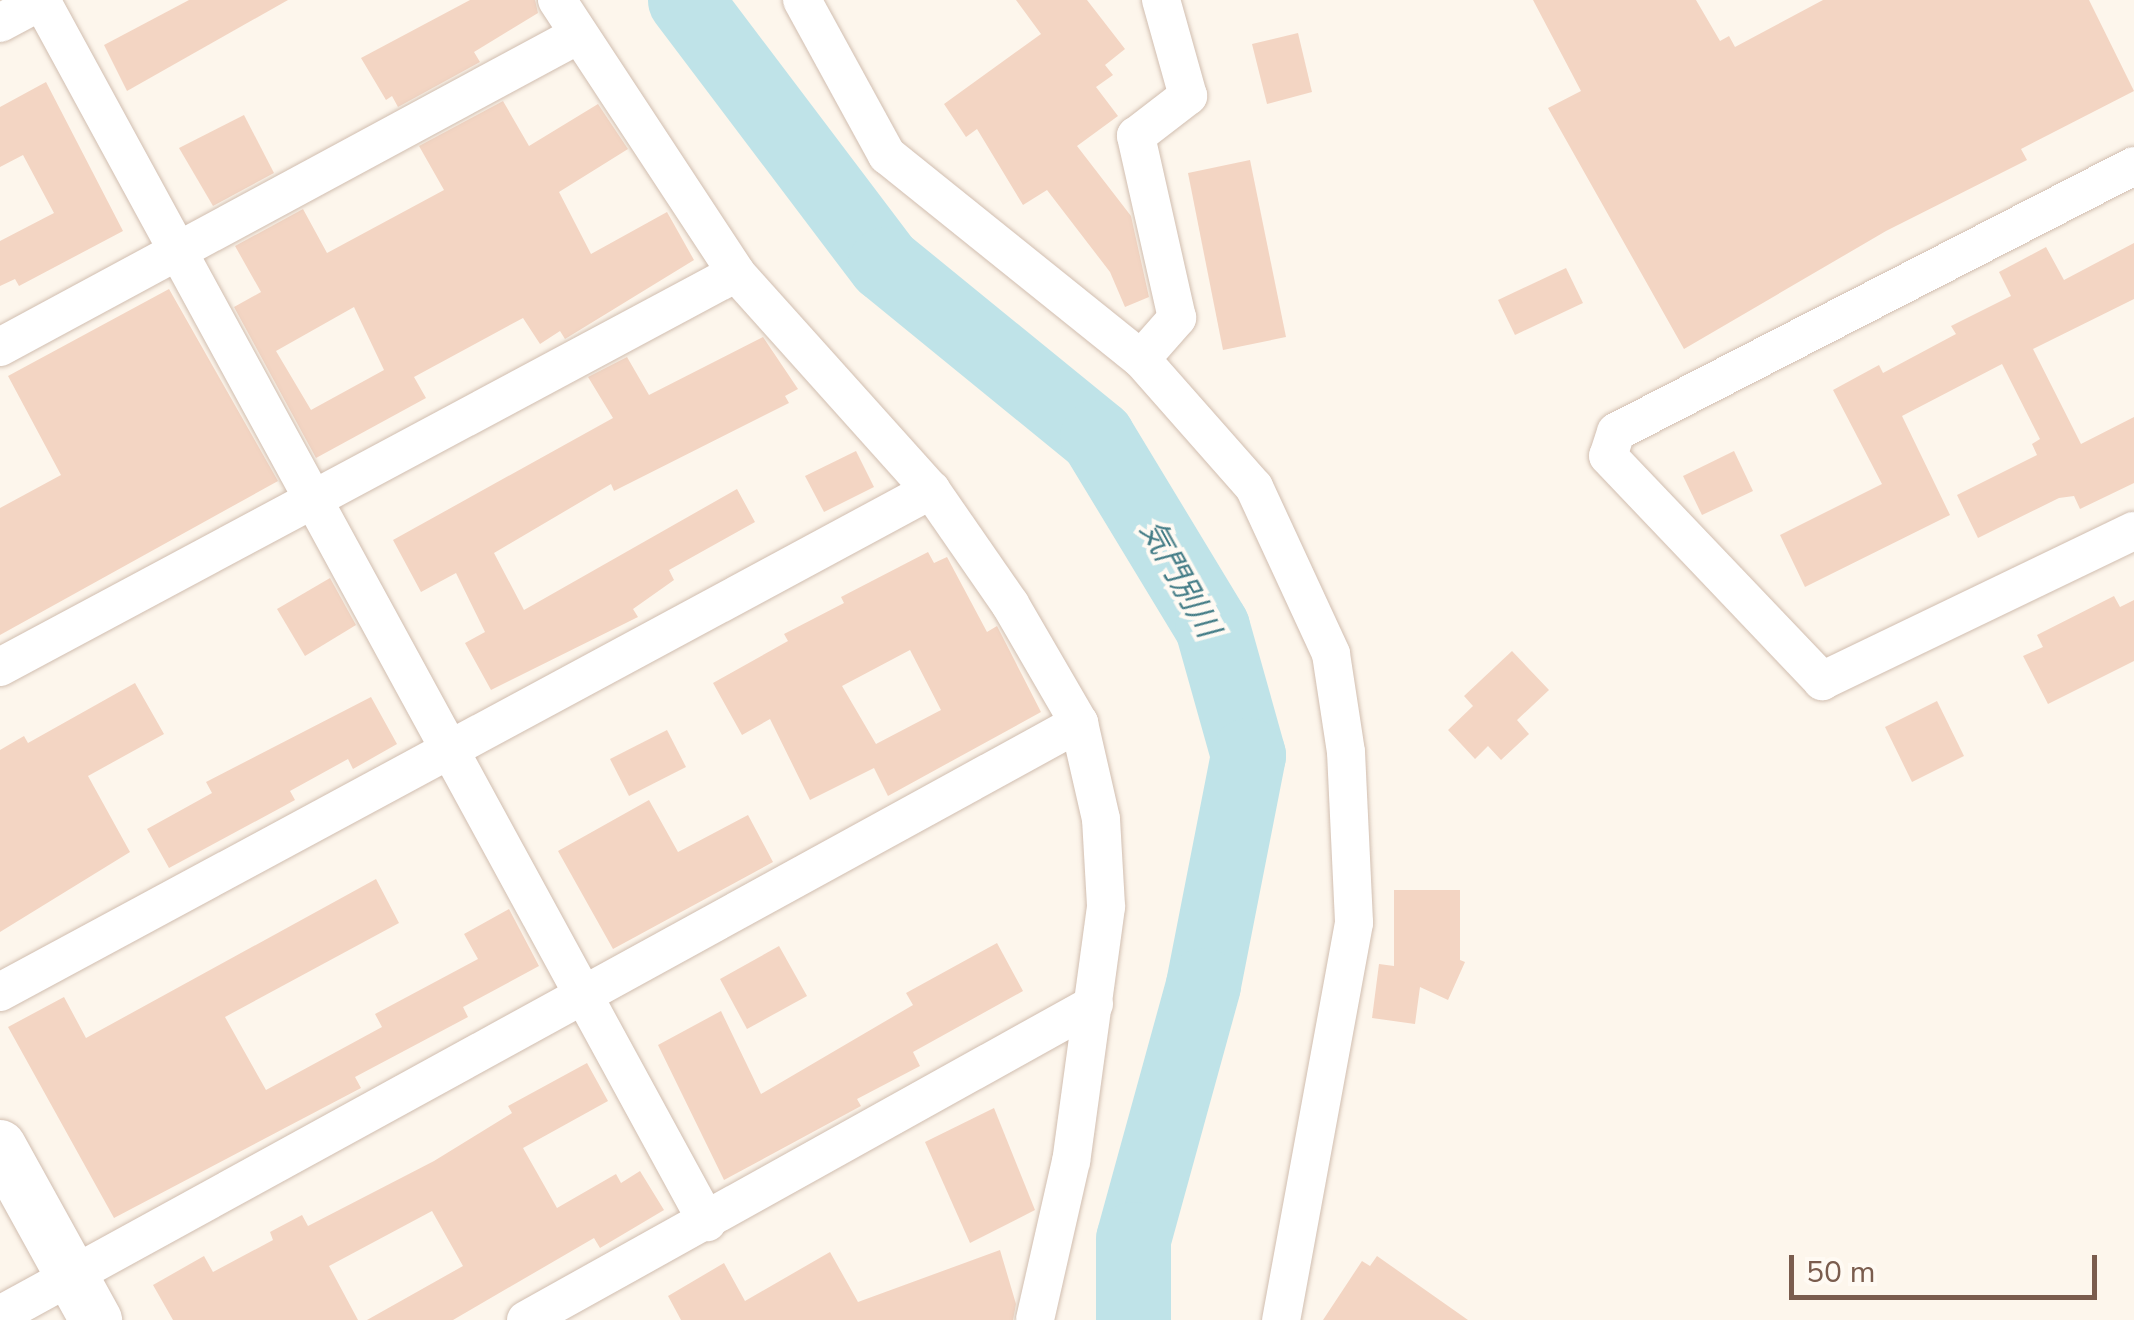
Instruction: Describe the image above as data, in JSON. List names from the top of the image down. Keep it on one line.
{"water":["気門別川"],"scale_bar":"50 m"}
